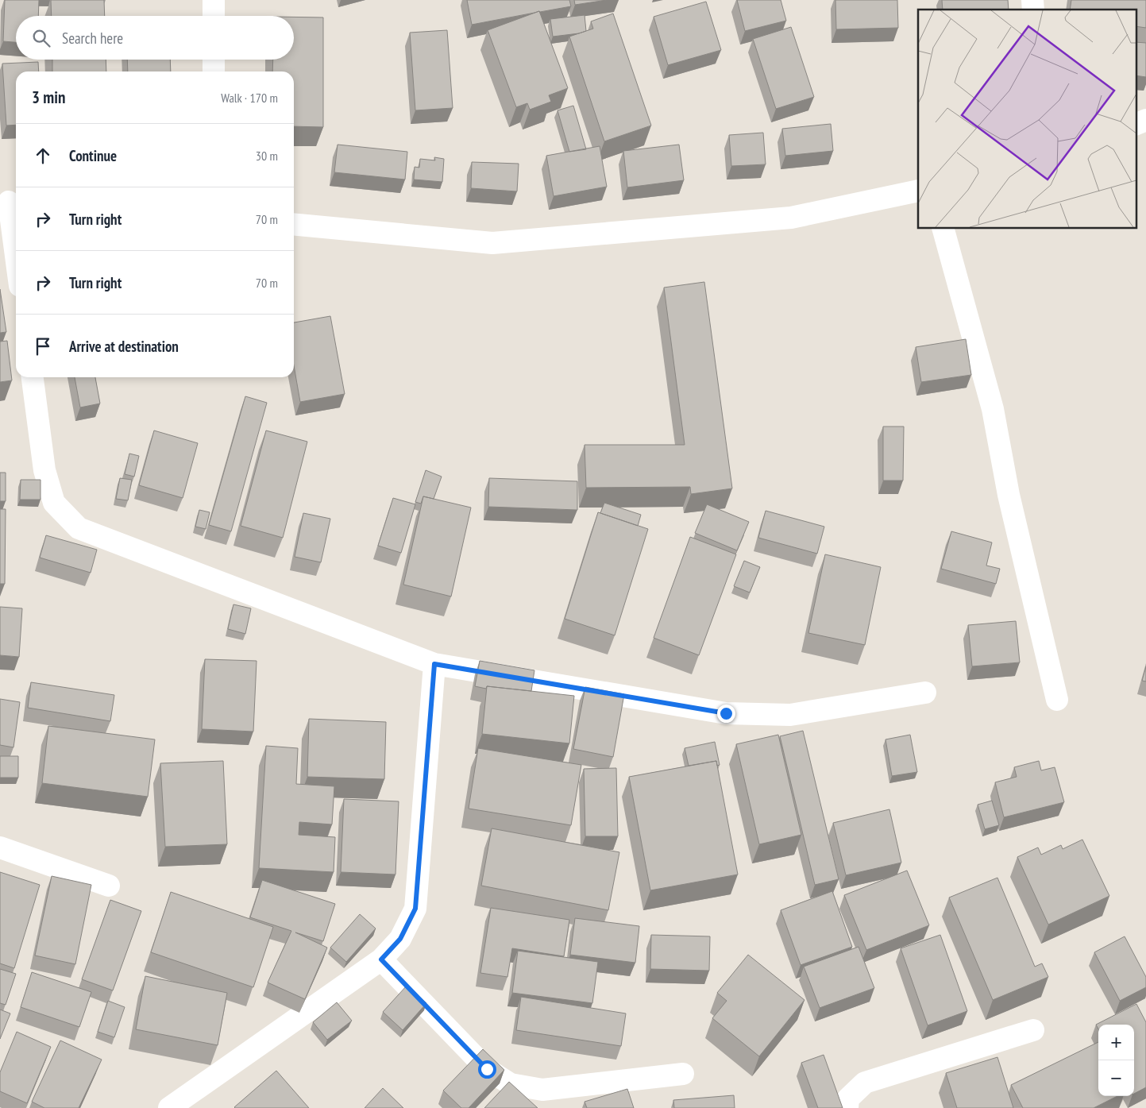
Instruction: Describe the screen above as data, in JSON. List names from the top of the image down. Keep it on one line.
{"page":{"search":"Search here","heading":["3 min","Walk · 170 m"],"list":[["Continue","30 m"],["Turn right","70 m"],["Turn right","70 m"],"Arrive at destination"],"map_buttons":["+","−"]}}
